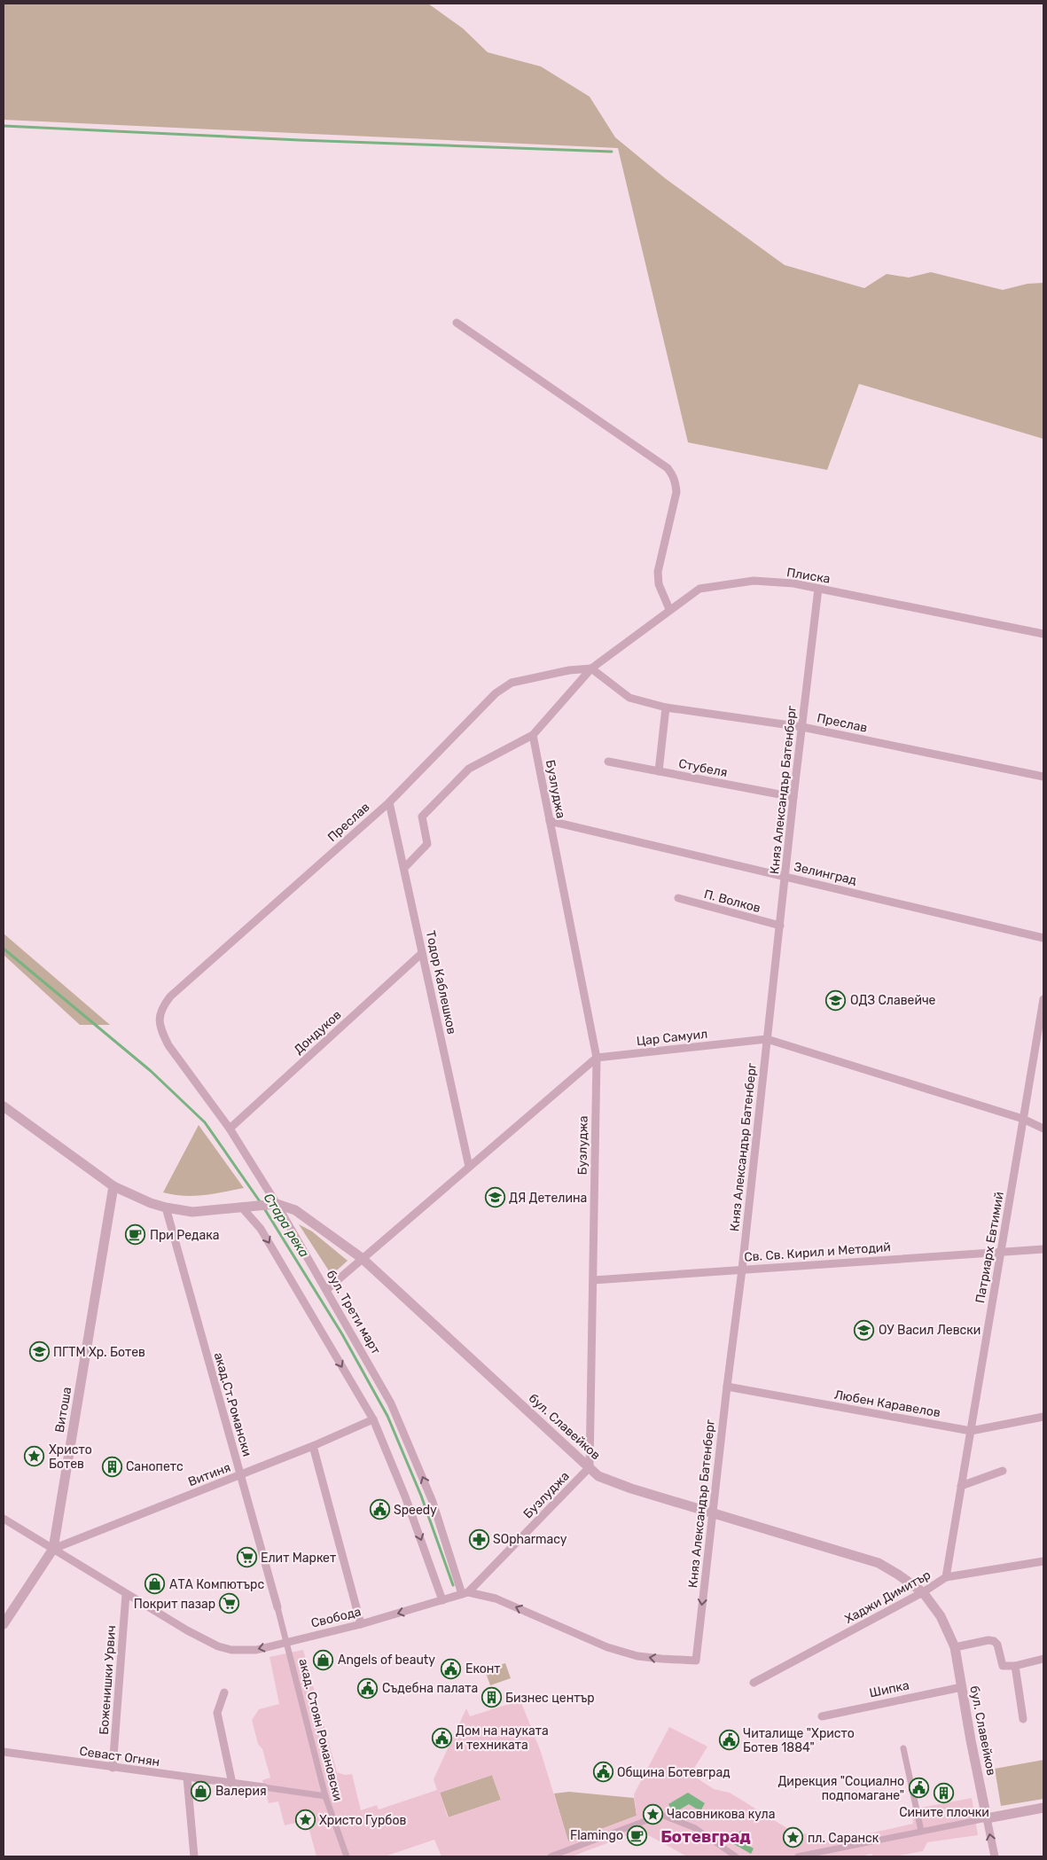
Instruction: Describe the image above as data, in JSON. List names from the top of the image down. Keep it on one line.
{"streets":{"street":["Плиска","Преслав","Стубеля","Бузлуджа","Княз Александър Батенберг","Зелинград","П. Волков","Тодор Каблешков","Дондуков","Цар Самуил","Патриарх Евтимий","Св. Св. Кирил и Методий","бул. Трети март","Любен Каравелов","акад.Ст.Романски","Витоша","бул. Славейков","Витиня","Хаджи Димитър","Свобода","Боженишки Урвич","Шипка","акад. Стоян Романовски","Севаст Огнян"]},"crossings":[["Плиска","Преслав"],["Плиска","Бузлуджа"],["Плиска","Княз Александър Батенберг"],["Преслав","Княз Александър Батенберг"],["Преслав","Тодор Каблешков"],["Преслав","бул. Трети март"],["Стубеля","Княз Александър Батенберг"],["Бузлуджа","Княз Александър Батенберг"],["Бузлуджа","Зелинград"],["Бузлуджа","Цар Самуил"],["Бузлуджа","Св. Св. Кирил и Методий"],["Бузлуджа","бул. Трети март"],["Бузлуджа","бул. Славейков"],["Бузлуджа","Свобода"],["Княз Александър Батенберг","Зелинград"],["Княз Александър Батенберг","П. Волков"],["Княз Александър Батенберг","Цар Самуил"],["Княз Александър Батенберг","Св. Св. Кирил и Методий"],["Княз Александър Батенберг","бул. Трети март"],["Княз Александър Батенберг","Любен Каравелов"],["Княз Александър Батенберг","бул. Славейков"],["Княз Александър Батенберг","Свобода"],["Тодор Каблешков","Дондуков"],["Дондуков","бул. Трети март"],["Цар Самуил","Патриарх Евтимий"],["Патриарх Евтимий","Св. Св. Кирил и Методий"],["Патриарх Евтимий","Любен Каравелов"],["Патриарх Евтимий","Хаджи Димитър"],["бул. Трети март","бул. Славейков"],["бул. Трети март","Свобода"],["акад.Ст.Романски","Витиня"],["акад.Ст.Романски","акад. Стоян Романовски"],["Витоша","Витиня"],["Витоша","Свобода"],["бул. Славейков","Хаджи Димитър"],["бул. Славейков","Шипка"],["Витиня","Свобода"],["Свобода","Боженишки Урвич"],["Свобода","акад. Стоян Романовски"],["Боженишки Урвич","Севаст Огнян"]],"one_way":["Свобода"],"districts":["Ботевград"],"water":["Стара река"],"places":{"school or university":["ОДЗ Славейче","ДЯ Детелина","ОУ Васил Левски","ПГТМ Хр. Ботев"],"cafe":["При Редака","Flamingo"],"place":["Христо Ботев","Часовникова кула","Христо Гурбов","пл. Саранск"],"building":["Санопетс","Бизнес център","Сините плочки"],"public building":["Speedy","Еконт","Съдебна палата","Дом на науката и техниката","Читалище \"Христо Ботев 1884\"","Община Ботевград","Дирекция \"Социално подпомагане\""],"pharmacy":["SOpharmacy"],"supermarket":["Елит Маркет","Покрит пазар"],"shop":["АТА Компютърс","Angels of beauty","Валерия"]}}
